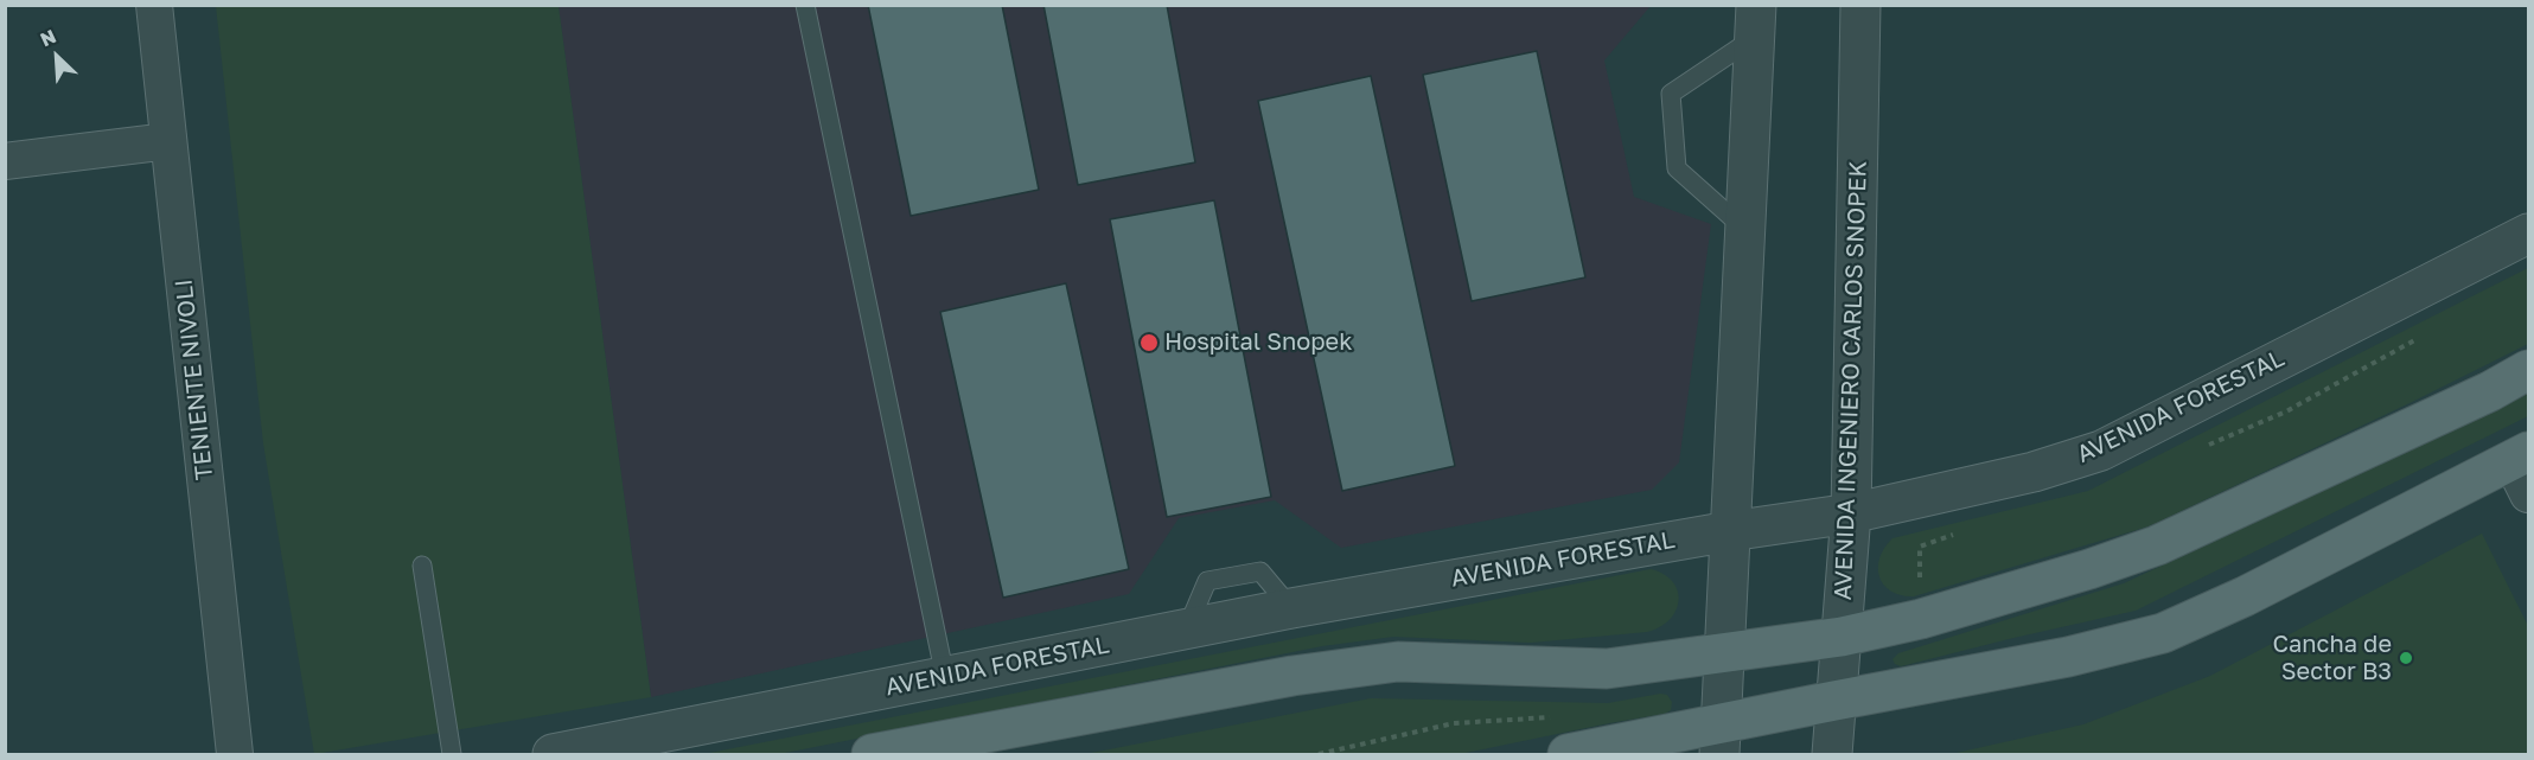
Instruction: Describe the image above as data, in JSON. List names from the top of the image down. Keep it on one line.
{"streets":{"street":["TENIENTE NIVOLI","AVENIDA INGENIERO CARLOS SNOPEK","AVENIDA FORESTAL"]},"crossings":[["AVENIDA INGENIERO CARLOS SNOPEK","AVENIDA FORESTAL"]],"places":["Hospital Snopek","Cancha de Sector B3"],"north":"top left"}
